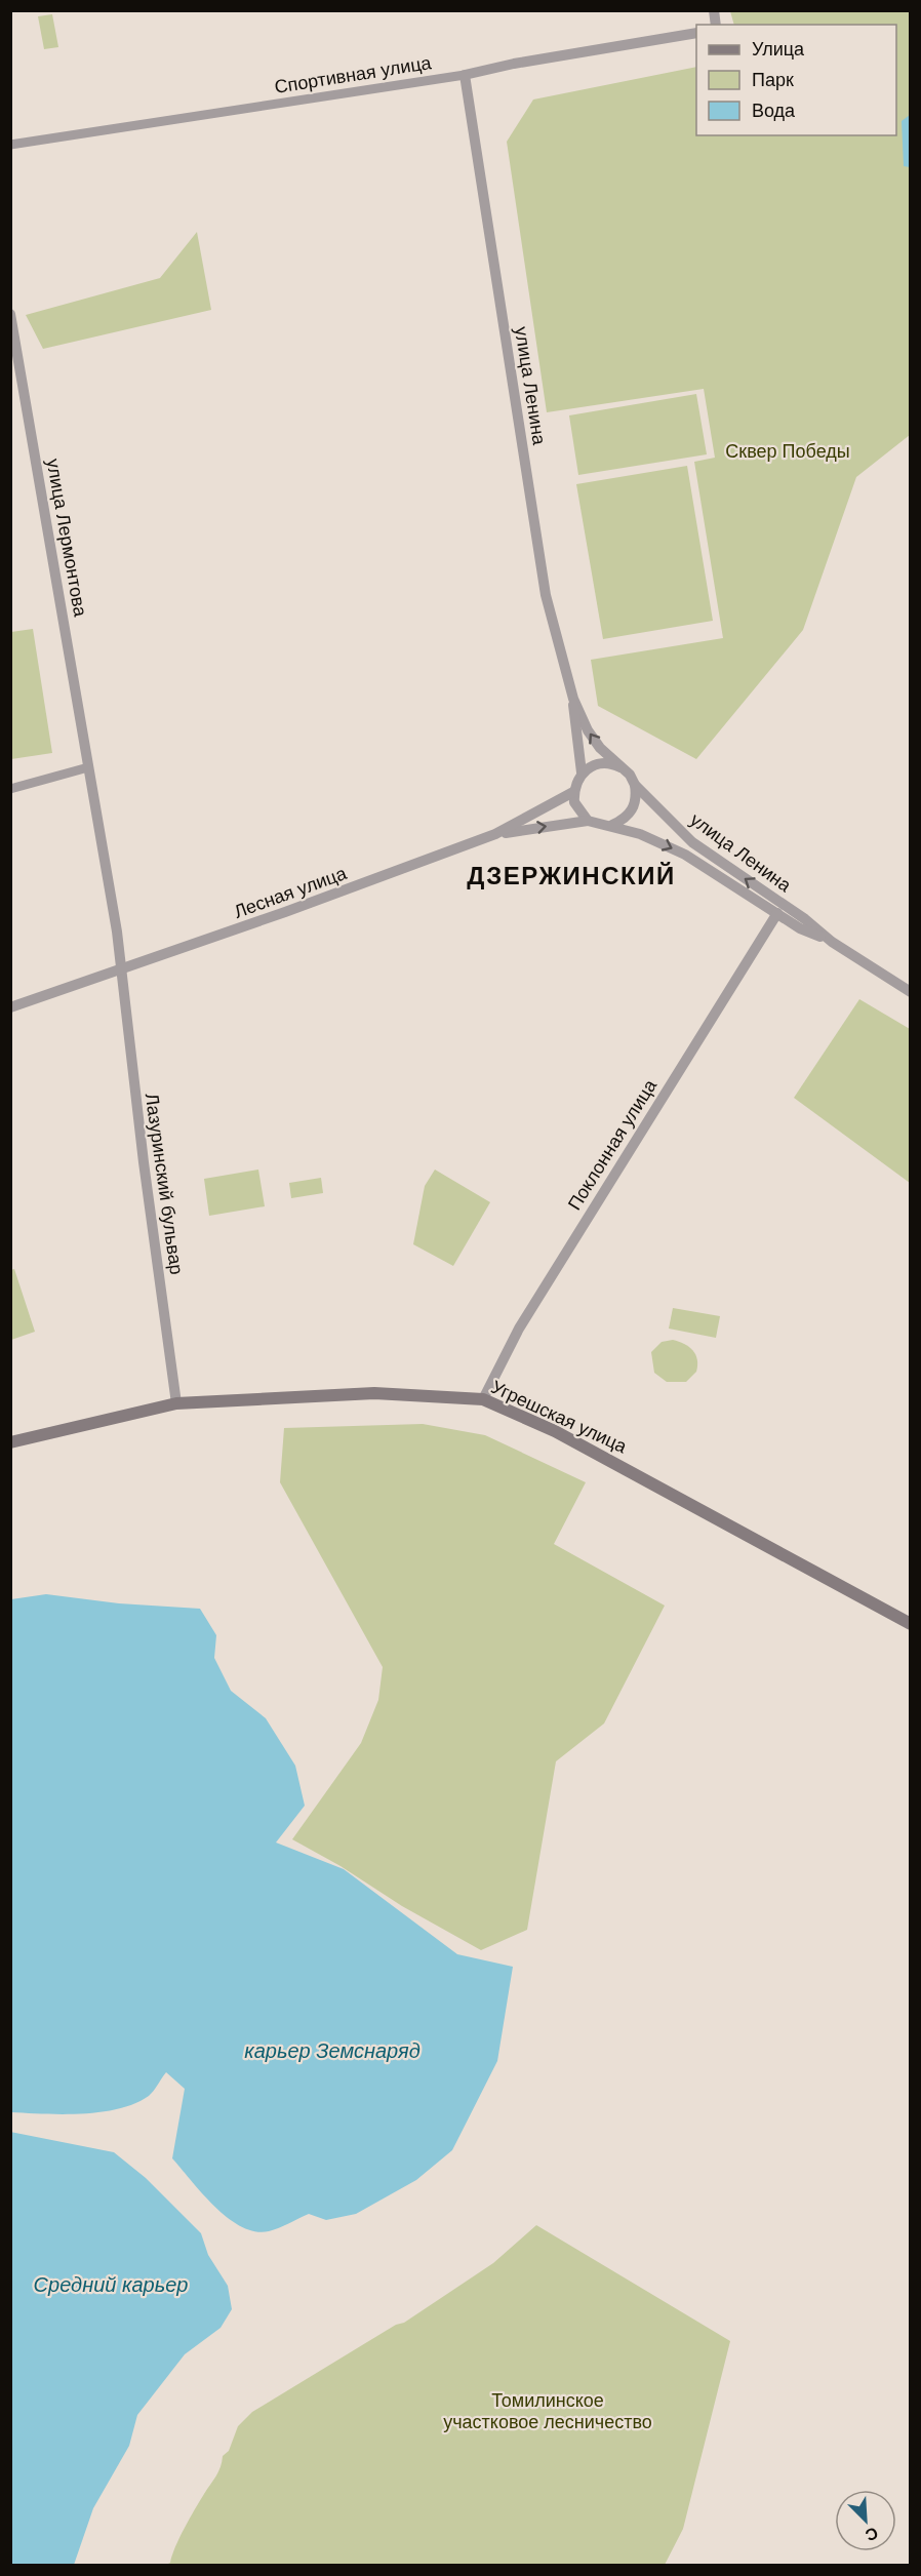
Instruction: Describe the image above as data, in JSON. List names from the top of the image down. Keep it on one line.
{"streets":{"main road":["Угрешская улица"],"street":["Спортивная улица","улица Ленина","улица Лермонтова","Лесная улица","Поклонная улица","Лазуринский бульвар"]},"crossings":[["Спортивная улица","улица Ленина"],["улица Ленина","Лесная улица"],["улица Ленина","Поклонная улица"],["улица Лермонтова","Лесная улица"],["улица Лермонтова","Лазуринский бульвар"],["Лесная улица","Лазуринский бульвар"],["Поклонная улица","Угрешская улица"],["Лазуринский бульвар","Угрешская улица"]],"districts":["ДЗЕРЖИНСКИЙ"],"water":["карьер Земснаряд","Средний карьер"],"parks":["Сквер Победы","Томилинское участковое лесничество"],"legend":["Улица","Парк","Вода"],"north":"bottom right"}
